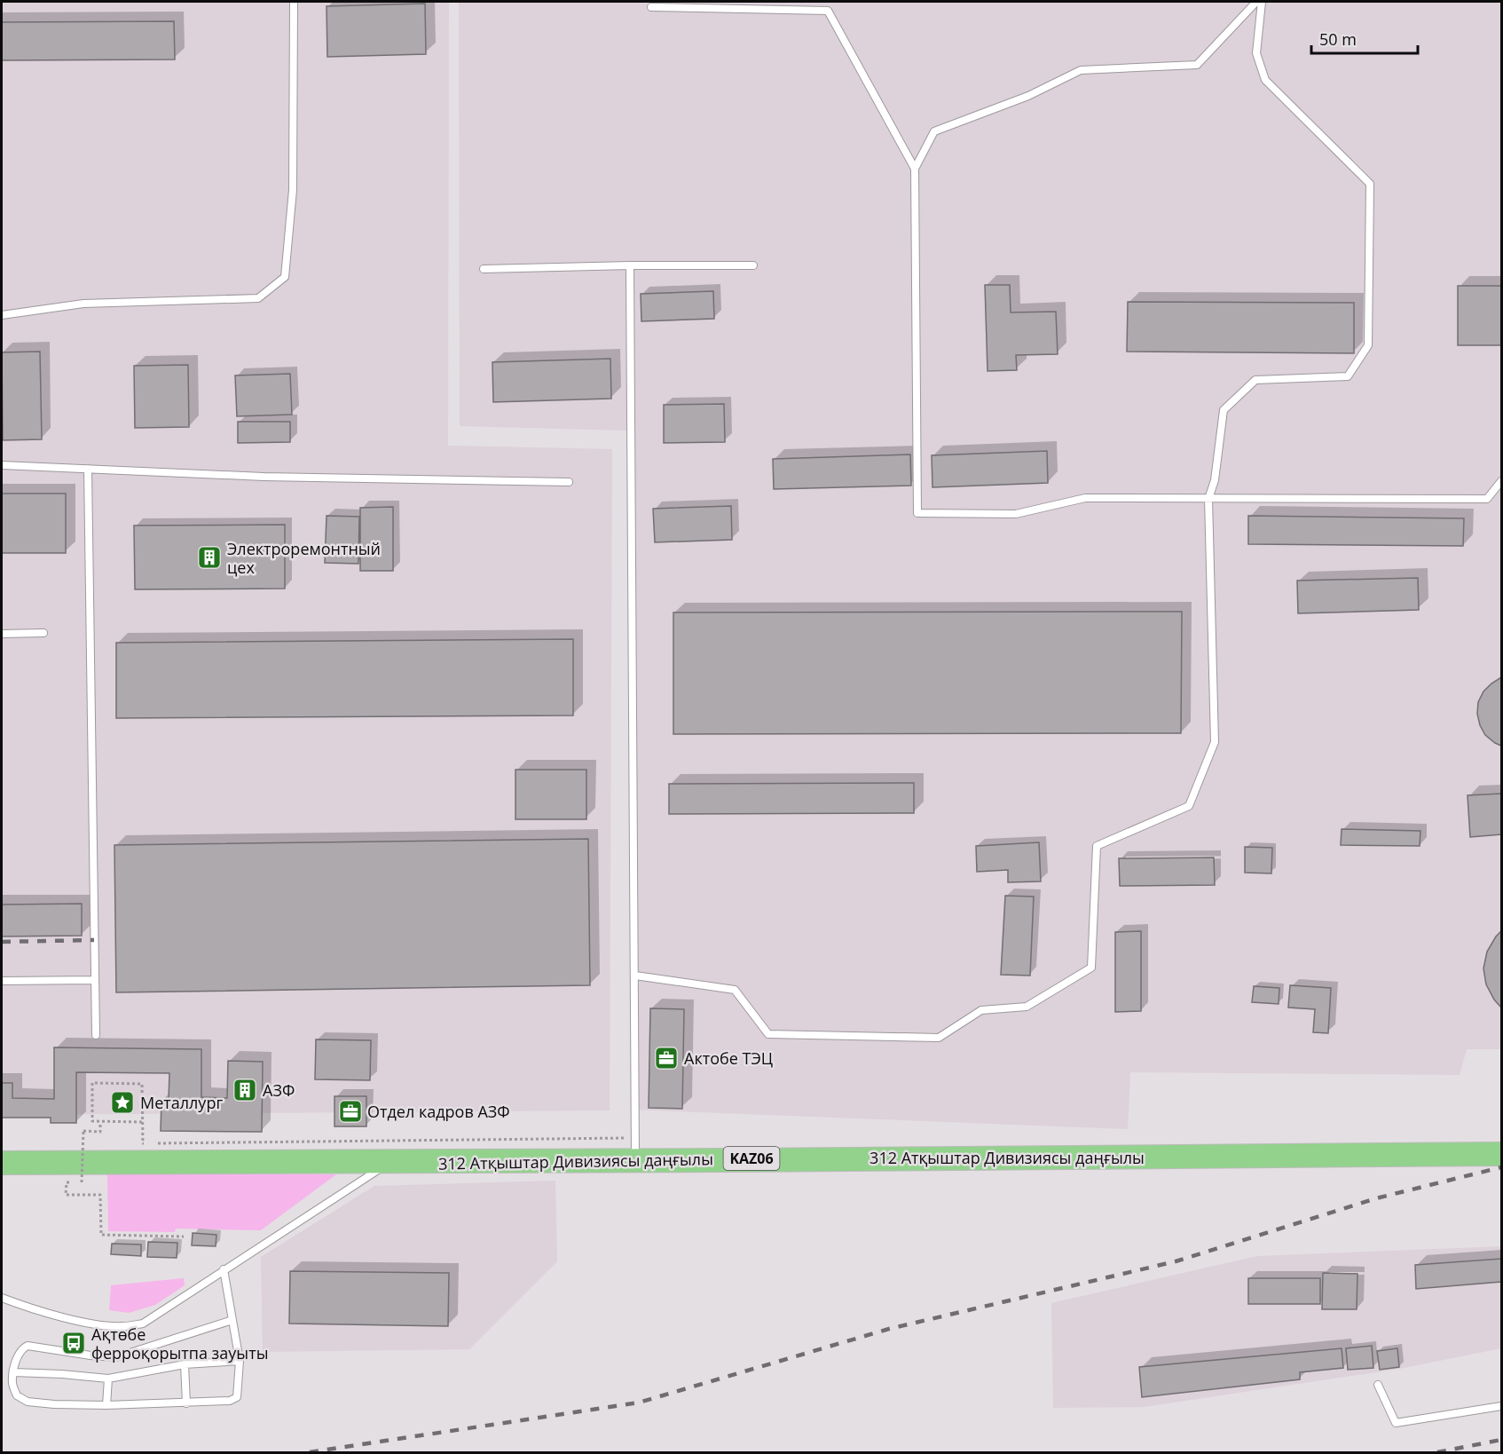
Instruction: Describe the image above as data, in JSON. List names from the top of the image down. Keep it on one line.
{"streets":{"highway":["312 Атқыштар Дивизиясы даңғылы","KАZ06"]},"places":{"building":["Электроремонтный цех","АЗФ"],"office":["Актобе ТЭЦ","Отдел кадров АЗФ"],"place":["Металлург"],"bus stop":["Ақтөбе ферроқорытпа зауыты"]},"scale_bar":"50 m"}
